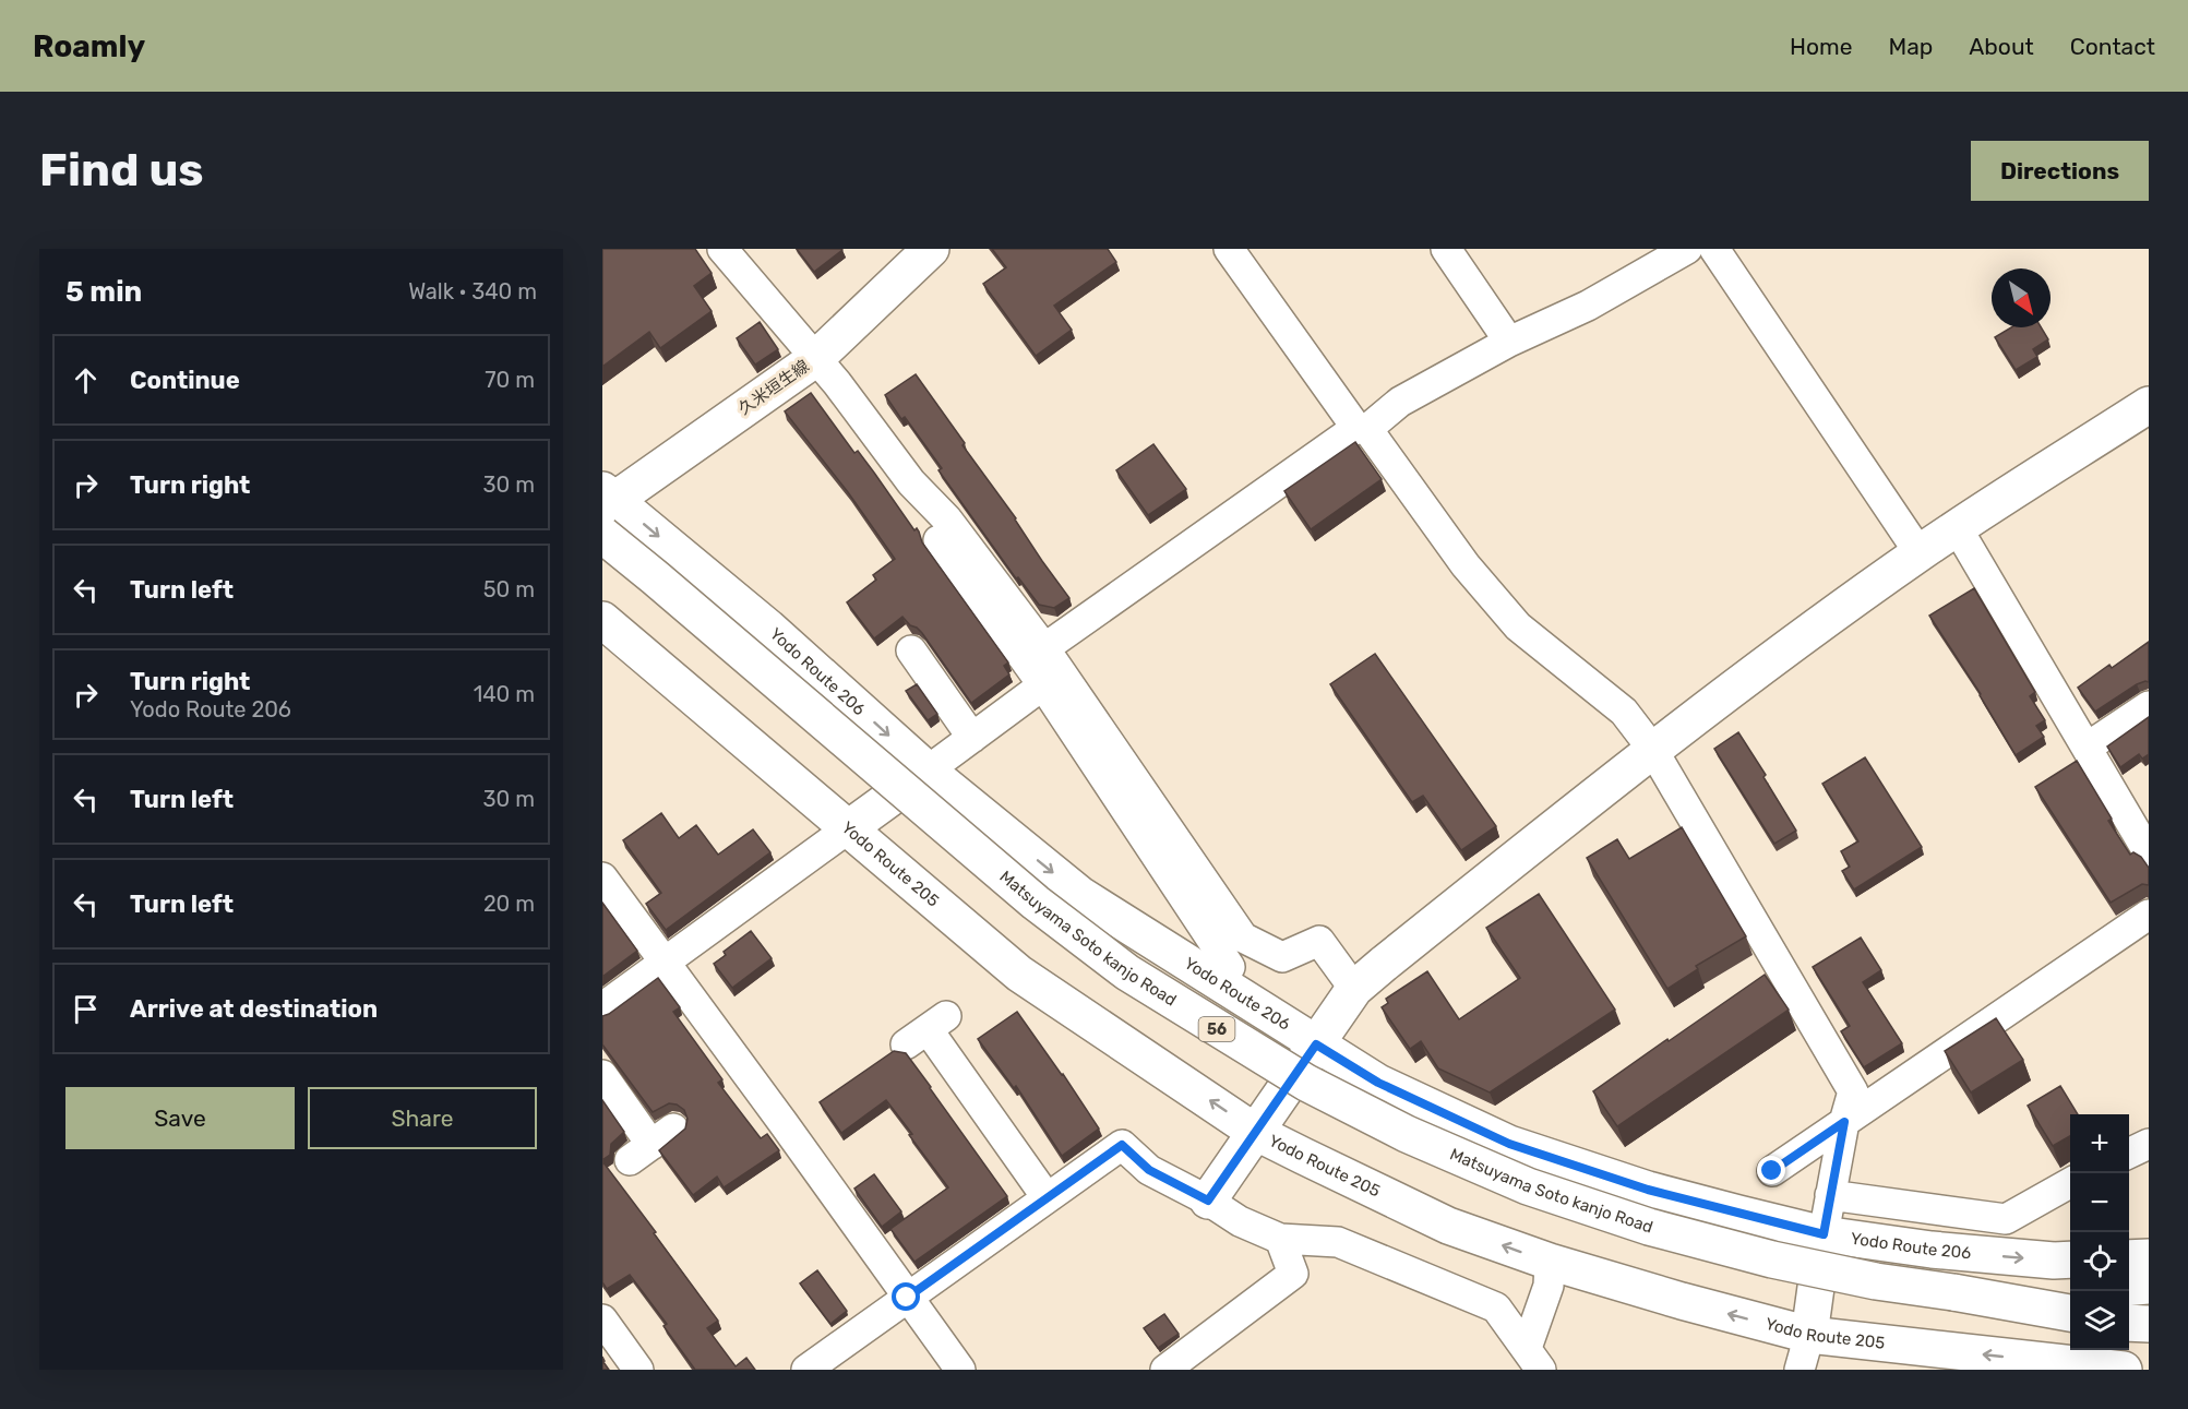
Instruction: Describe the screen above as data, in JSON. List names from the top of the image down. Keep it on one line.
{"streets":{"main road":["久米垣生線","Yodo Route 206","Yodo Route 205","Matsuyama Soto kanjo Road","56"]},"crossings":[["久米垣生線","Yodo Route 206"]],"one_way":["Yodo Route 206","Yodo Route 205"],"north":"bottom right","page":{"header":"Roamly","nav":["Home","Map","About","Contact"],"buttons":["Directions",["Save","Share"]],"title":"Find us","heading":["5 min","Walk · 340 m"],"list":[["Continue","70 m"],["Turn right","30 m"],["Turn left","50 m"],["Turn right","Yodo Route 206","140 m"],["Turn left","30 m"],["Turn left","20 m"],"Arrive at destination"],"map_buttons":["+","−"]}}
